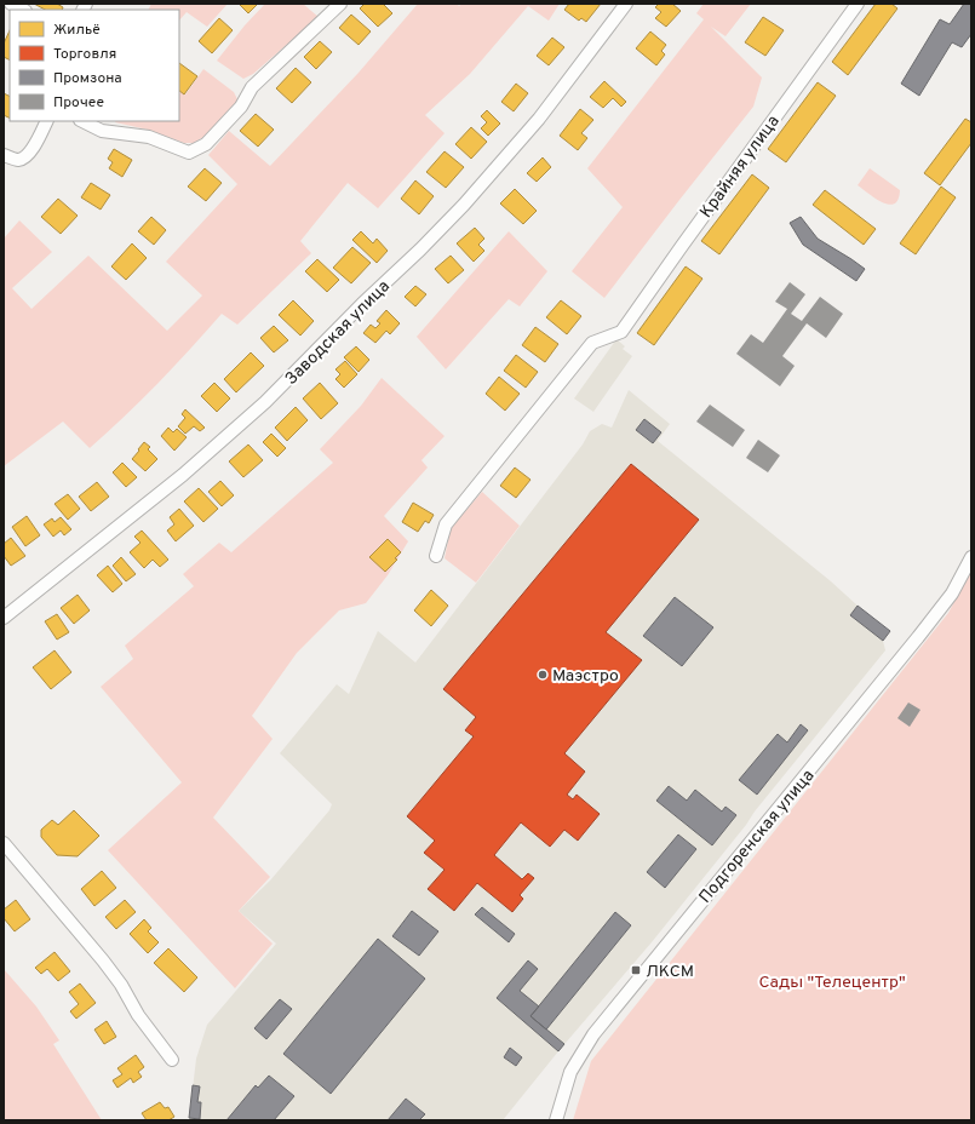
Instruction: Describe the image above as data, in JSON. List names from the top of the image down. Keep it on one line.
{"streets":{"street":["Крайняя улица","Заводская улица","Подгоренская улица"]},"parks":["Сады \"Телецентр\""],"places":{"other":["Маэстро"],"transit":["ЛКСМ"]},"legend":["Жильё","Торговля","Промзона","Прочее"]}
